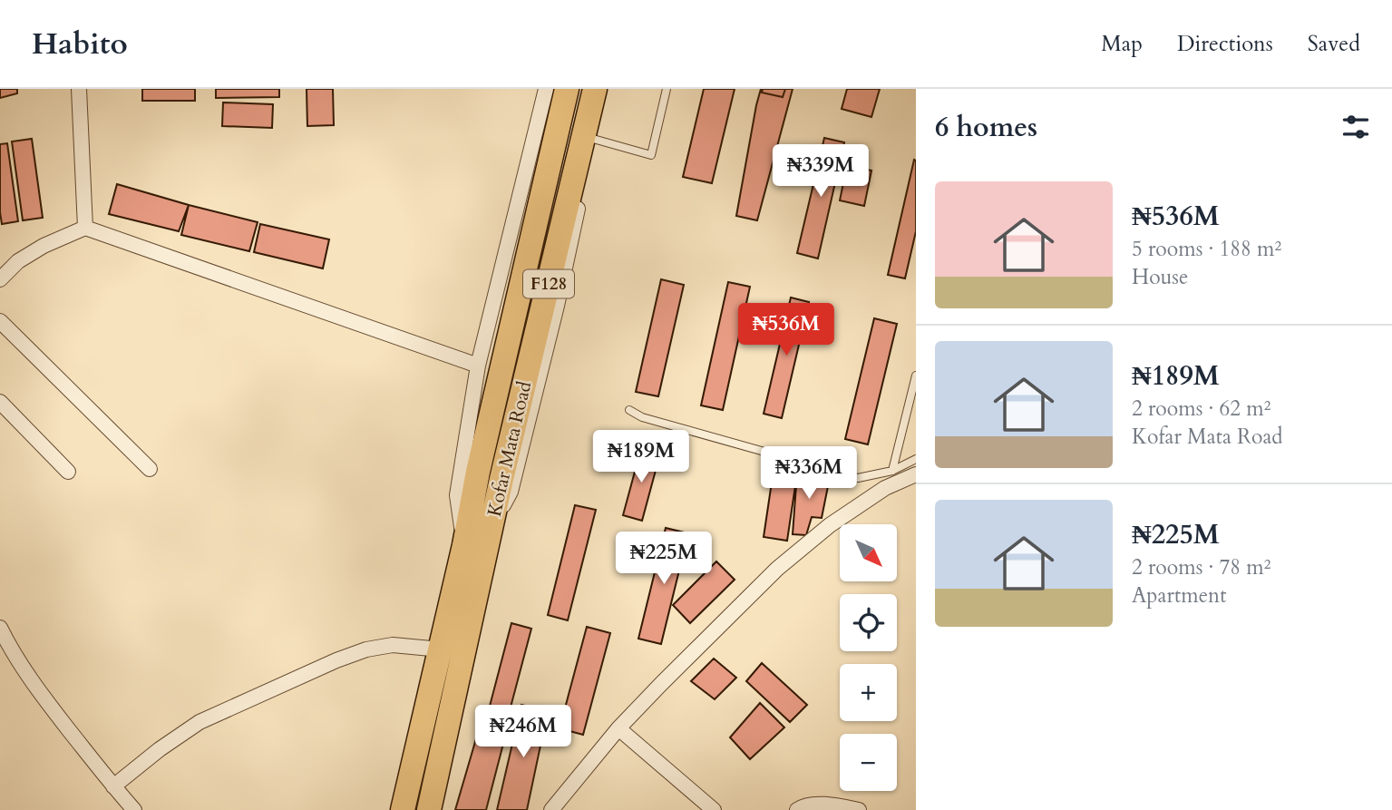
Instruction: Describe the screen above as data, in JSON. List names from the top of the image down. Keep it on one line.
{"streets":{"main road":["F128","Kofar Mata Road"]},"north":"bottom right","page":{"header":"Habito","nav":["Map","Directions","Saved"],"heading":"6 homes","price":["₦339M","₦536M","₦189M","₦336M","₦225M","₦246M"],"list":[{"name":"₦536M","note":"5 rooms · 188 m² · House"},{"name":"₦189M","note":"2 rooms · 62 m² · Kofar Mata Road"},{"name":"₦225M","note":"2 rooms · 78 m² · Apartment"}],"map_buttons":["+","−"]}}
